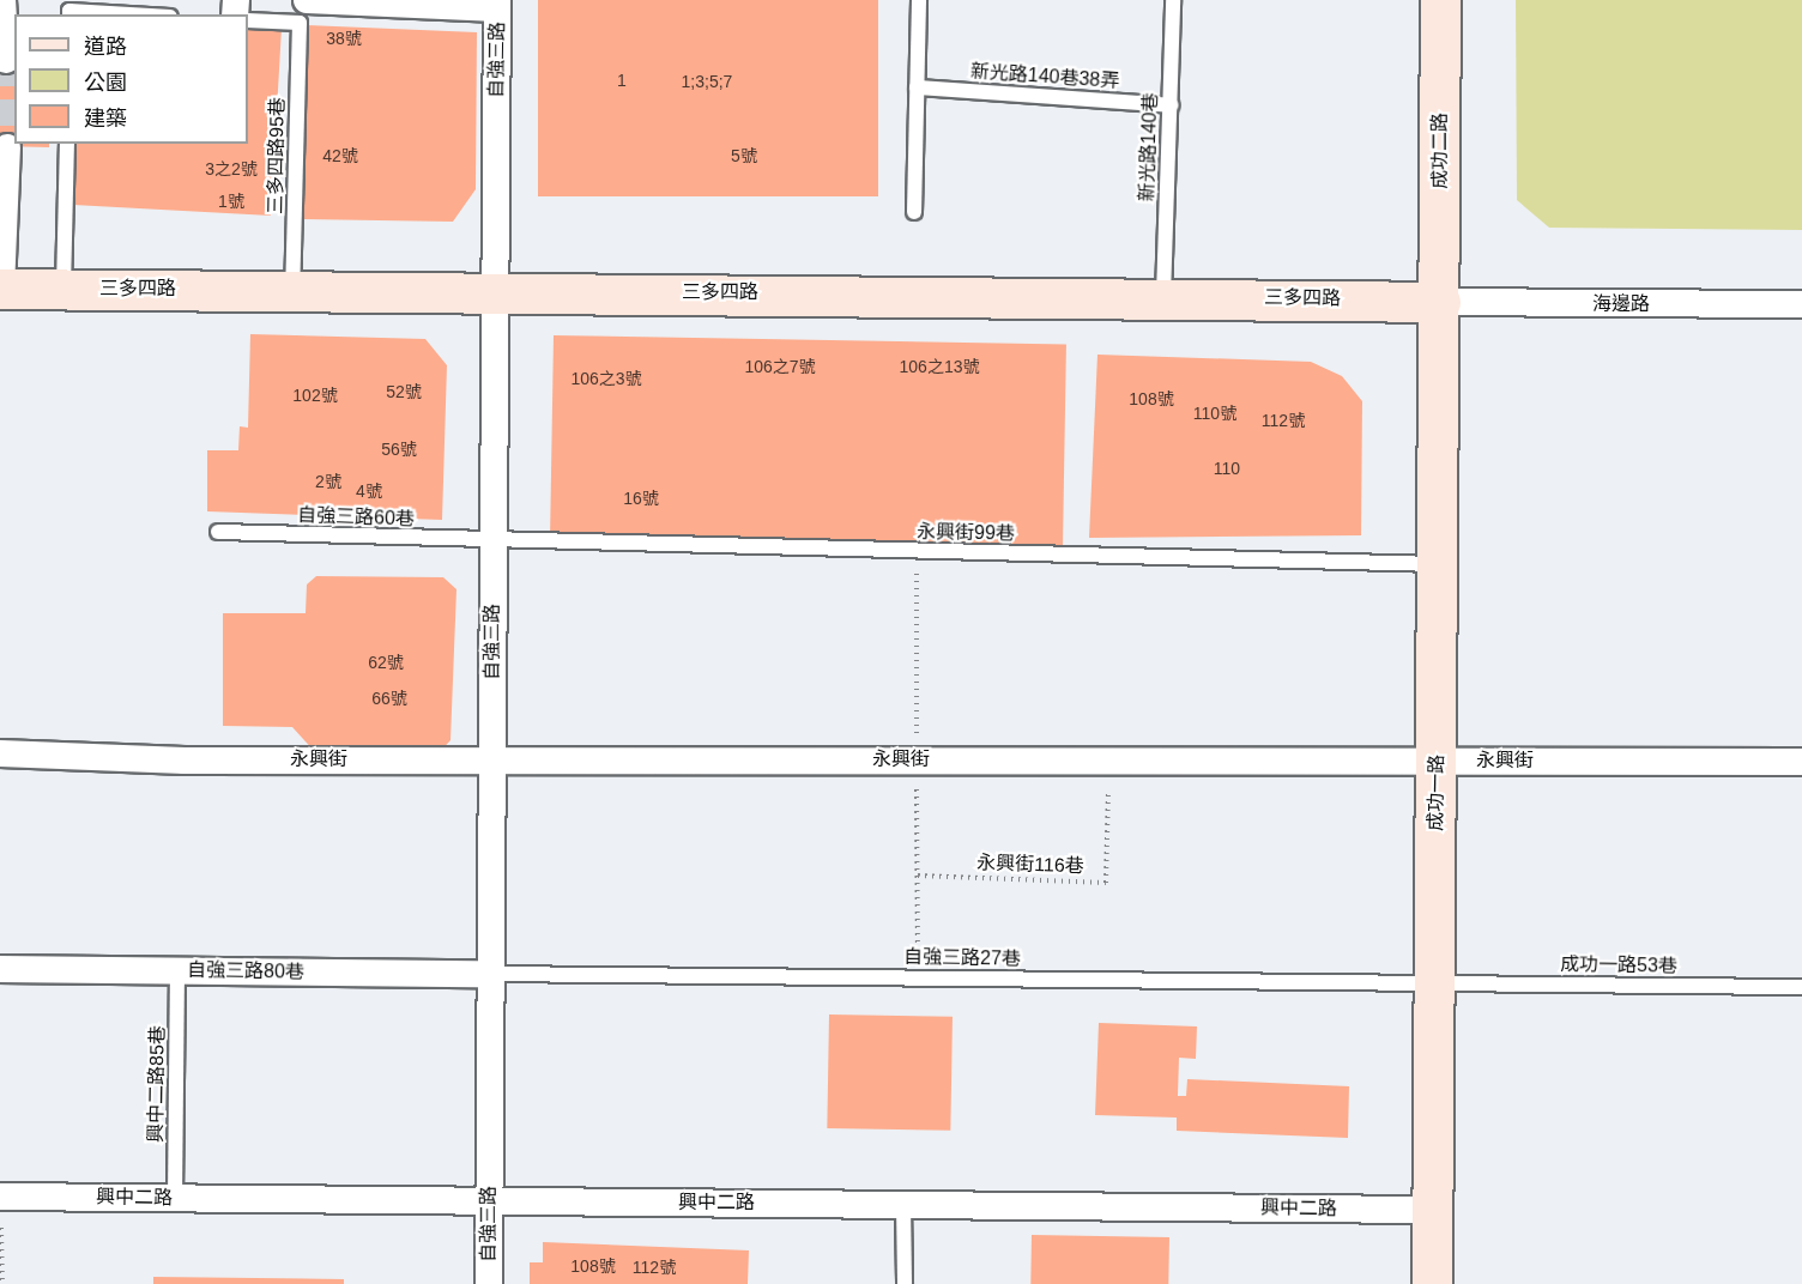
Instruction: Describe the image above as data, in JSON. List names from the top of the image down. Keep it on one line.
{"streets":{"street":["自強三路","成功二路","三多四路","海邊路","永興街","成功一路","自強三路80巷","興中二路"],"lane":["新光路140巷38弄","新光路140巷","三多四路95巷","自強三路60巷","永興街99巷","自強三路27巷","成功一路53巷","興中二路85巷"],"path":["永興街116巷"]},"crossings":[["自強三路","三多四路"],["自強三路","自強三路60巷"],["自強三路","永興街99巷"],["自強三路","永興街"],["自強三路","自強三路27巷"],["自強三路","自強三路80巷"],["自強三路","興中二路"],["新光路140巷38弄","新光路140巷"],["新光路140巷","三多四路"],["成功二路","三多四路"],["成功二路","海邊路"],["成功二路","成功一路"],["三多四路95巷","三多四路"],["三多四路","海邊路"],["三多四路","成功一路"],["海邊路","成功一路"],["自強三路60巷","永興街99巷"],["永興街99巷","成功一路"],["永興街","成功一路"],["永興街","永興街116巷"],["成功一路","自強三路27巷"],["成功一路","成功一路53巷"],["成功一路","興中二路"],["自強三路27巷","成功一路53巷"],["自強三路27巷","自強三路80巷"],["自強三路80巷","興中二路85巷"],["興中二路85巷","興中二路"]],"house_numbers":["38號","1","1;3;5;7","42號","5號","3之2號","1號","106之7號","106之13號","106之3號","52號","102號","108號","110號","112號","56號","110","2號","4號","16號","62號","66號","108號","112號"],"legend":["道路","公園","建築"]}
